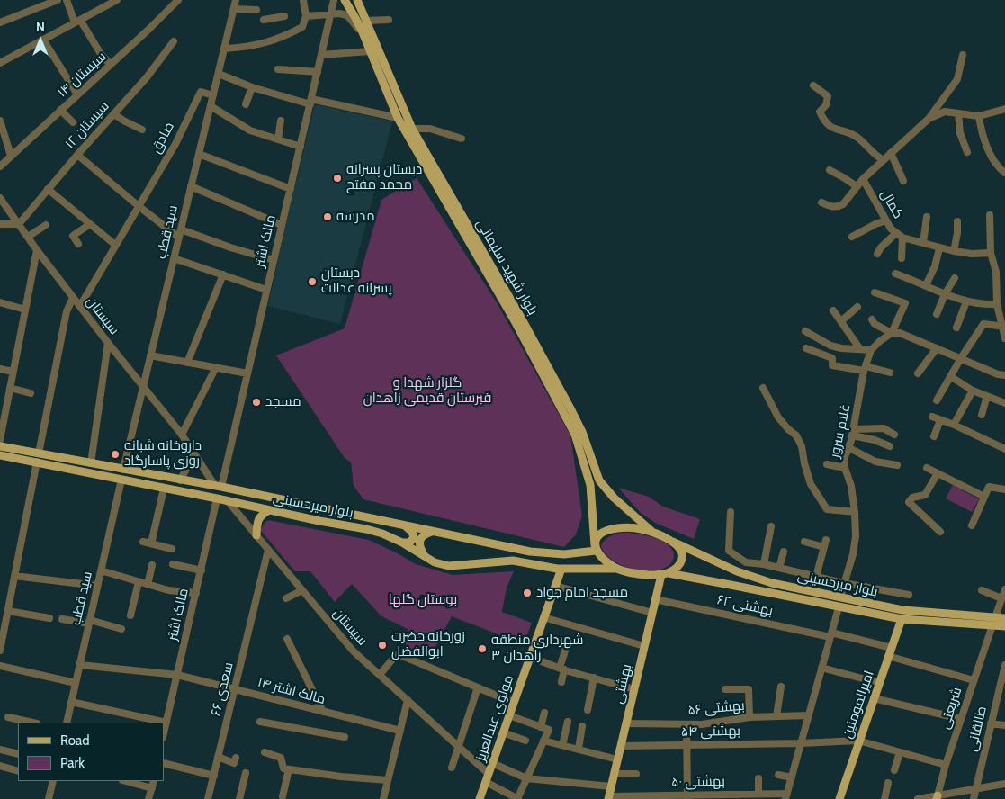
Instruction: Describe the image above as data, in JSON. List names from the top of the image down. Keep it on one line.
{"streets":{"main road":["بلوار شهید سلیمانی","بلوار میرحسینی","بهشتی","امیرالمومنین","مولوی عبدالعزیز"],"street":["سیستان ۱۴","سیستان ۱۲","صادق","کمال","سید قطب","مالک اشتر","سیستان","غلام سرور","بهشتی ۶۲","سعدی ۶۶","مالک اشتر ۱۴","بهشتی ۵۶","شریعتی","طالقانی","بهشتی ۵۴","بهشتی ۵۰"]},"crossings":[["سیستان ۱۲","سیستان"],["صادق","سید قطب"],["سید قطب","سیستان"],["سید قطب","بلوار میرحسینی"],["سید قطب","مالک اشتر ۱۴"],["مالک اشتر","سیستان"],["مالک اشتر","بلوار میرحسینی"],["مالک اشتر","مالک اشتر ۱۴"],["بلوار شهید سلیمانی","بلوار میرحسینی"],["سیستان","بلوار میرحسینی"],["سیستان","سعدی ۶۶"],["سیستان","مولوی عبدالعزیز"],["غلام سرور","بلوار میرحسینی"],["بلوار میرحسینی","بهشتی"],["بلوار میرحسینی","امیرالمومنین"],["بلوار میرحسینی","شریعتی"],["بلوار میرحسینی","مولوی عبدالعزیز"],["بهشتی ۶۲","بهشتی"],["بهشتی ۶۲","امیرالمومنین"],["بهشتی","بهشتی ۵۶"],["بهشتی","بهشتی ۵۴"],["بهشتی","بهشتی ۵۰"],["سعدی ۶۶","مالک اشتر ۱۴"],["امیرالمومنین","بهشتی ۵۴"],["شریعتی","بهشتی ۵۴"]],"parks":["گلزار شهدا و قبرستان قدیمی زاهدان","بوستان گلها"],"places":["دبستان پسرانه محمد مفتح","مدرسه","دبستان پسرانه عدالت","مسجد","داروخانه شبانه روزی پاسارگاد","مسجد امام جواد","زورخانه حضرت ابوالفضل","شهرداری منطقه ۳ زاهدان"],"legend":["Road","Park"],"north":"top"}
